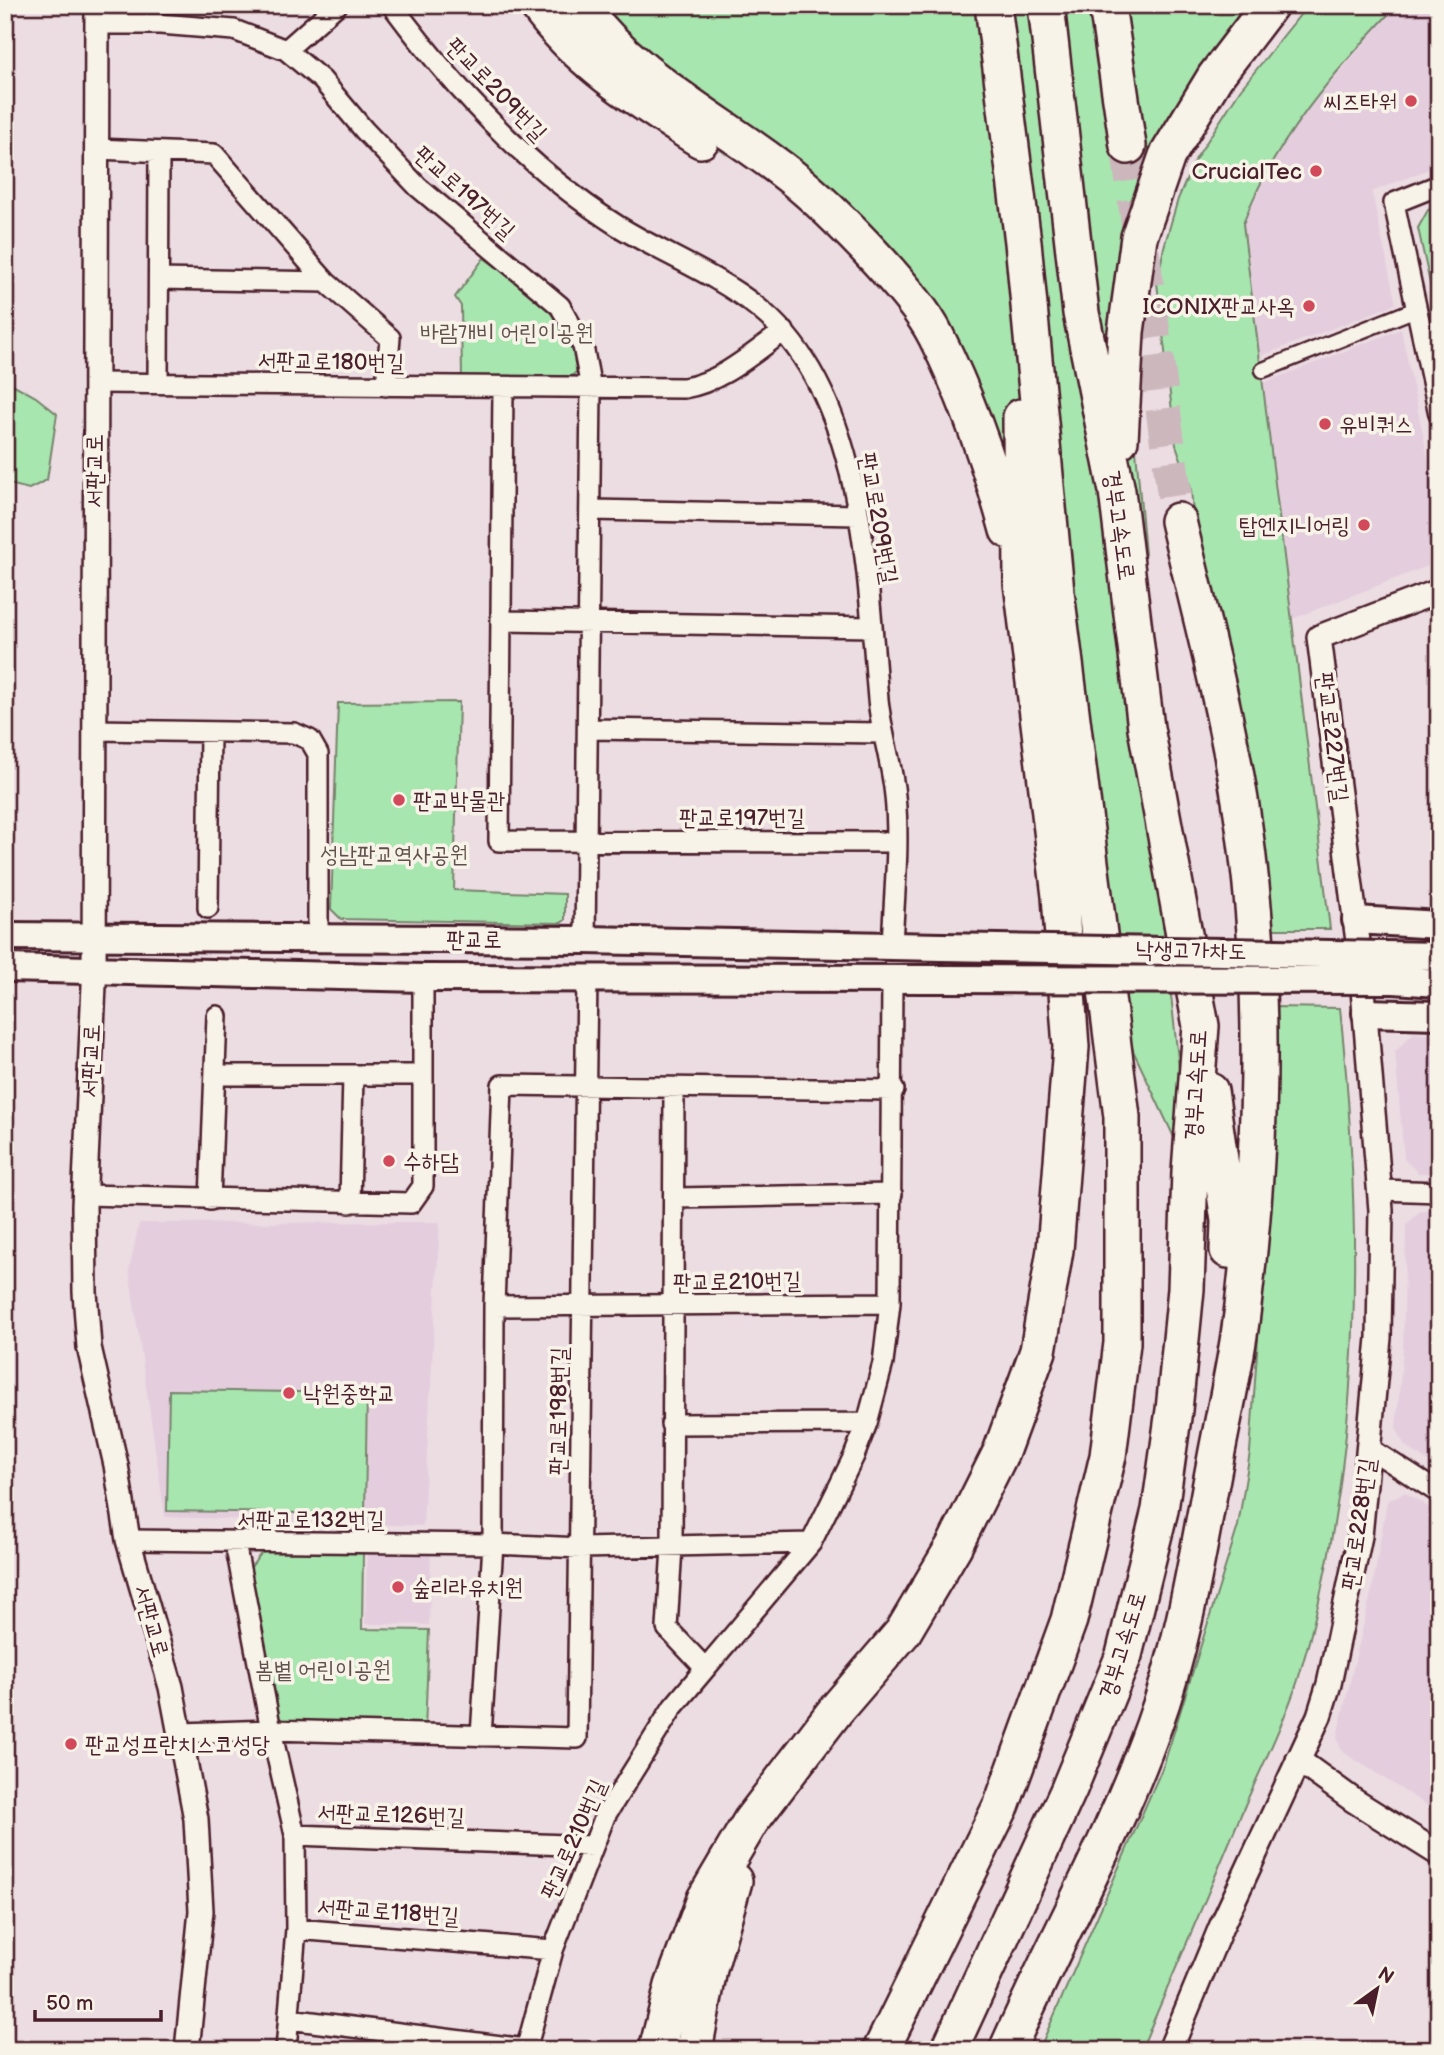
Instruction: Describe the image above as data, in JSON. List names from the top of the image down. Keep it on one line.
{"streets":{"highway":["경부고속도로"],"main road":["판교로","낙생고가차도"],"street":["판교로209번길","판교로197번길","서판교로180번길","서판교로","판교로227번길","판교로210번길","판교로198번길","서판교로132번길","판교로228번길","서판교로126번길","서판교로118번길"]},"crossings":[["판교로209번길","판교로197번길"],["판교로209번길","서판교로180번길"],["판교로209번길","판교로"],["판교로197번길","서판교로180번길"],["판교로197번길","서판교로"],["판교로197번길","판교로"],["서판교로180번길","서판교로"],["서판교로","판교로"],["서판교로","서판교로132번길"],["판교로227번길","판교로228번길"],["판교로","낙생고가차도"],["판교로","판교로210번길"],["판교로","판교로198번길"],["판교로210번길","판교로198번길"],["판교로210번길","서판교로132번길"],["판교로210번길","서판교로126번길"],["판교로210번길","서판교로118번길"],["판교로198번길","서판교로132번길"],["서판교로132번길","서판교로126번길"]],"parks":["바람개비 어린이공원","성남판교역사공원","봄볕 어린이공원"],"places":["씨즈타워","CrucialTec","ICONIX판교사옥","유비쿼스","탑엔지니어링","판교박물관","수하담","낙원중학교","숲리라유치원","판교성프란치스코성당"],"scale_bar":"50 m","north":"top right"}
